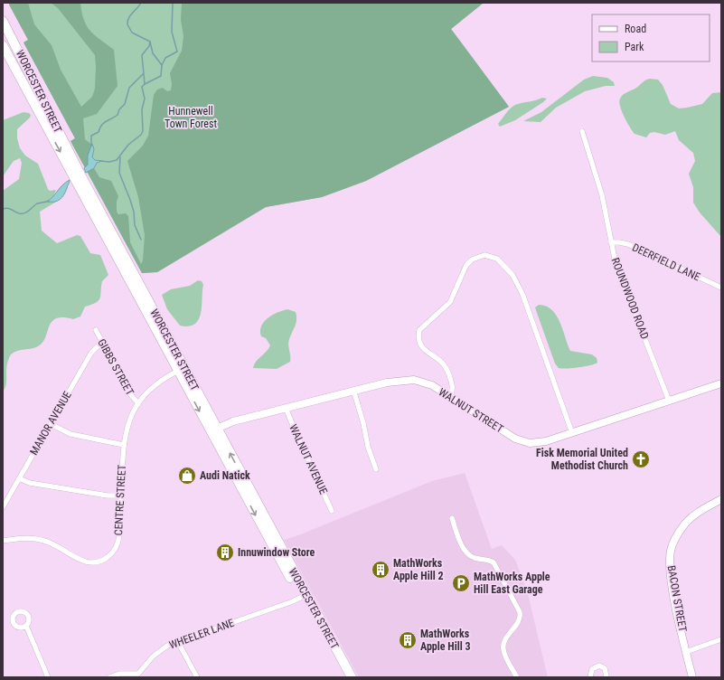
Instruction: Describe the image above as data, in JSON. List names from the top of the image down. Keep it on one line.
{"streets":{"highway":["WORCESTER STREET"],"street":["DEERFIELD LANE","ROUNDWOOD ROAD","GIBBS STREET","WALNUT STREET","MANOR AVENUE","WALNUT AVENUE","CENTRE STREET","BACON STREET","WHEELER LANE"]},"crossings":[["WORCESTER STREET","WALNUT STREET"],["WORCESTER STREET","CENTRE STREET"],["WORCESTER STREET","WHEELER LANE"],["DEERFIELD LANE","ROUNDWOOD ROAD"],["ROUNDWOOD ROAD","WALNUT STREET"],["GIBBS STREET","MANOR AVENUE"],["GIBBS STREET","CENTRE STREET"],["WALNUT STREET","WALNUT AVENUE"]],"parks":["Hunnewell Town Forest"],"places":{"church":["Fisk Memorial United Methodist Church"],"shop":["Audi Natick"],"building":["Innuwindow Store","MathWorks Apple Hill 2","MathWorks Apple Hill 3"],"parking":["MathWorks Apple Hill East Garage"]},"legend":["Road","Park"]}
